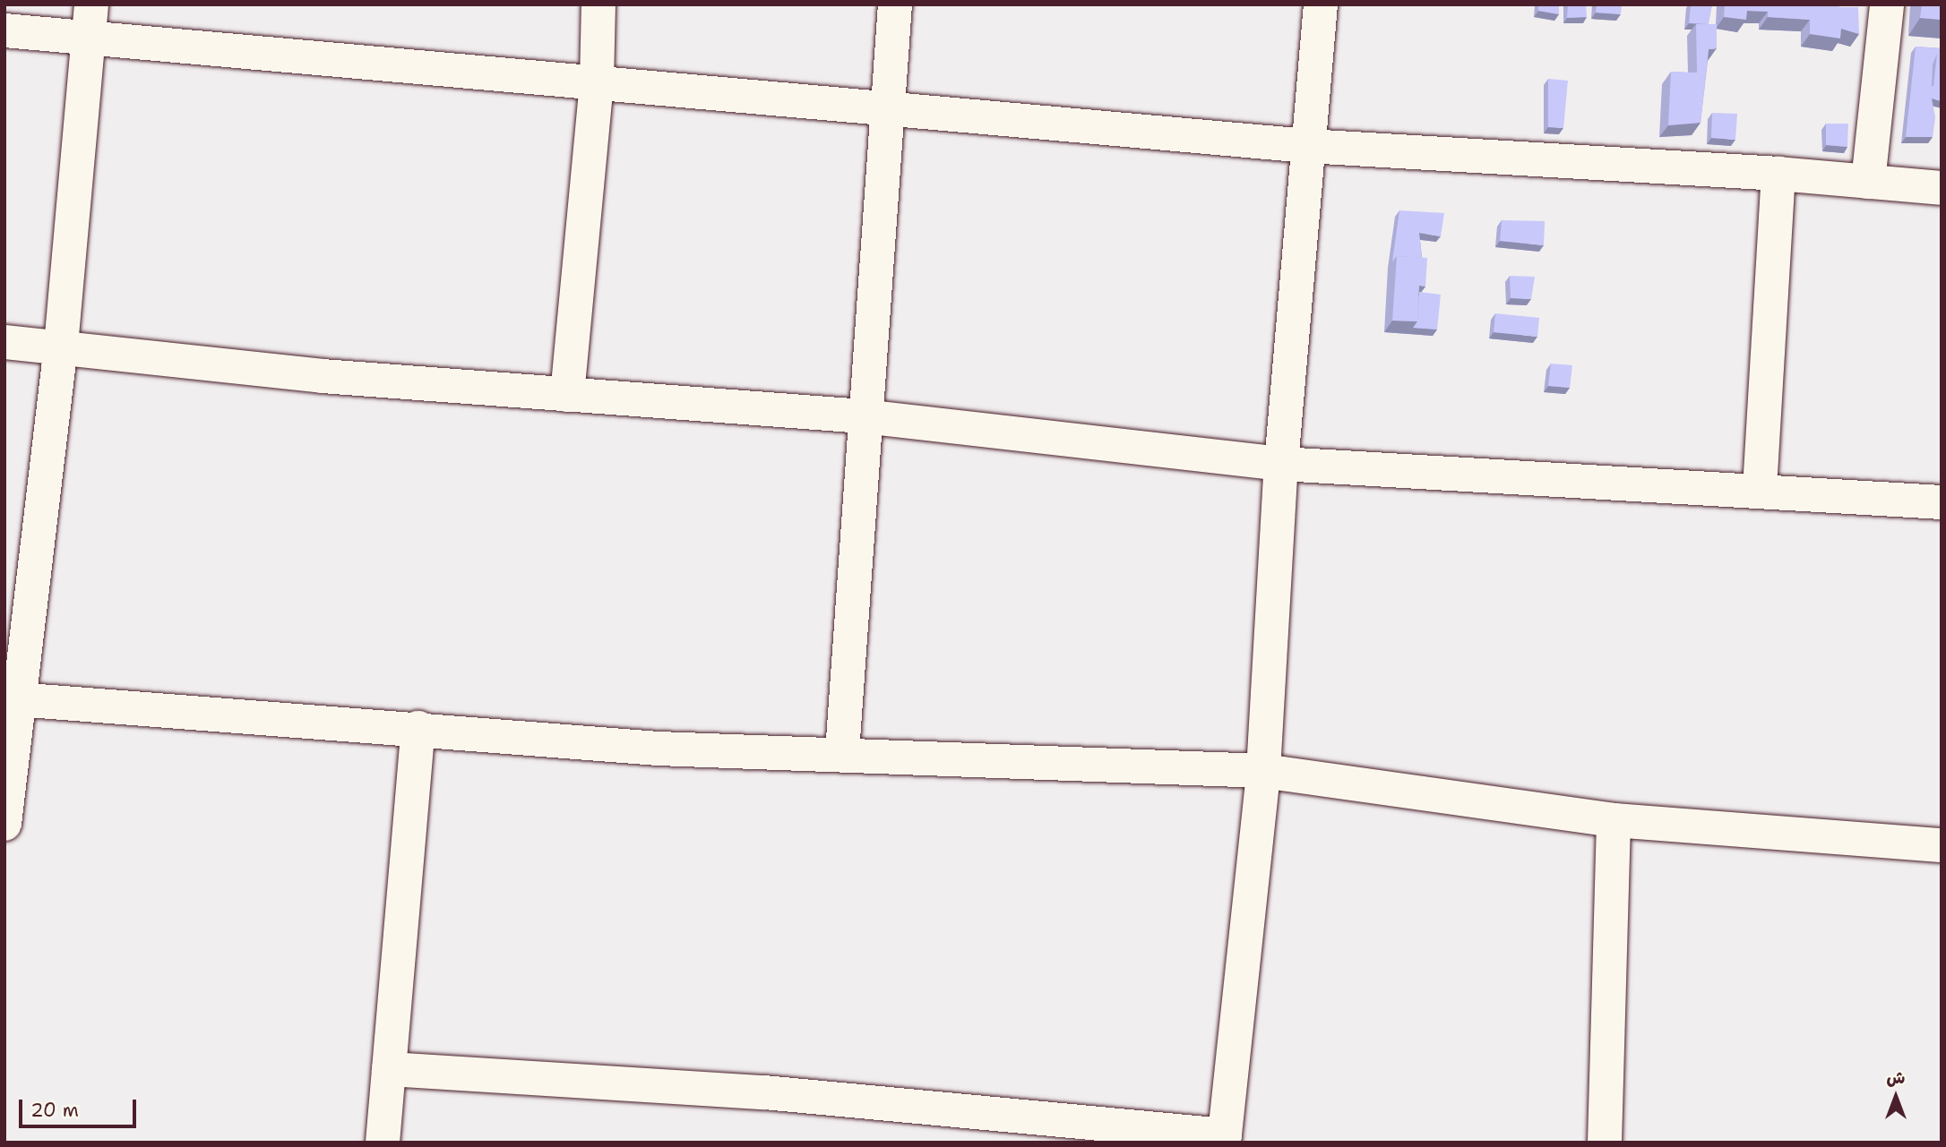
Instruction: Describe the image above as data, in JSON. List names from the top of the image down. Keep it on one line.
{"scale_bar":"20 m","north":"top"}
